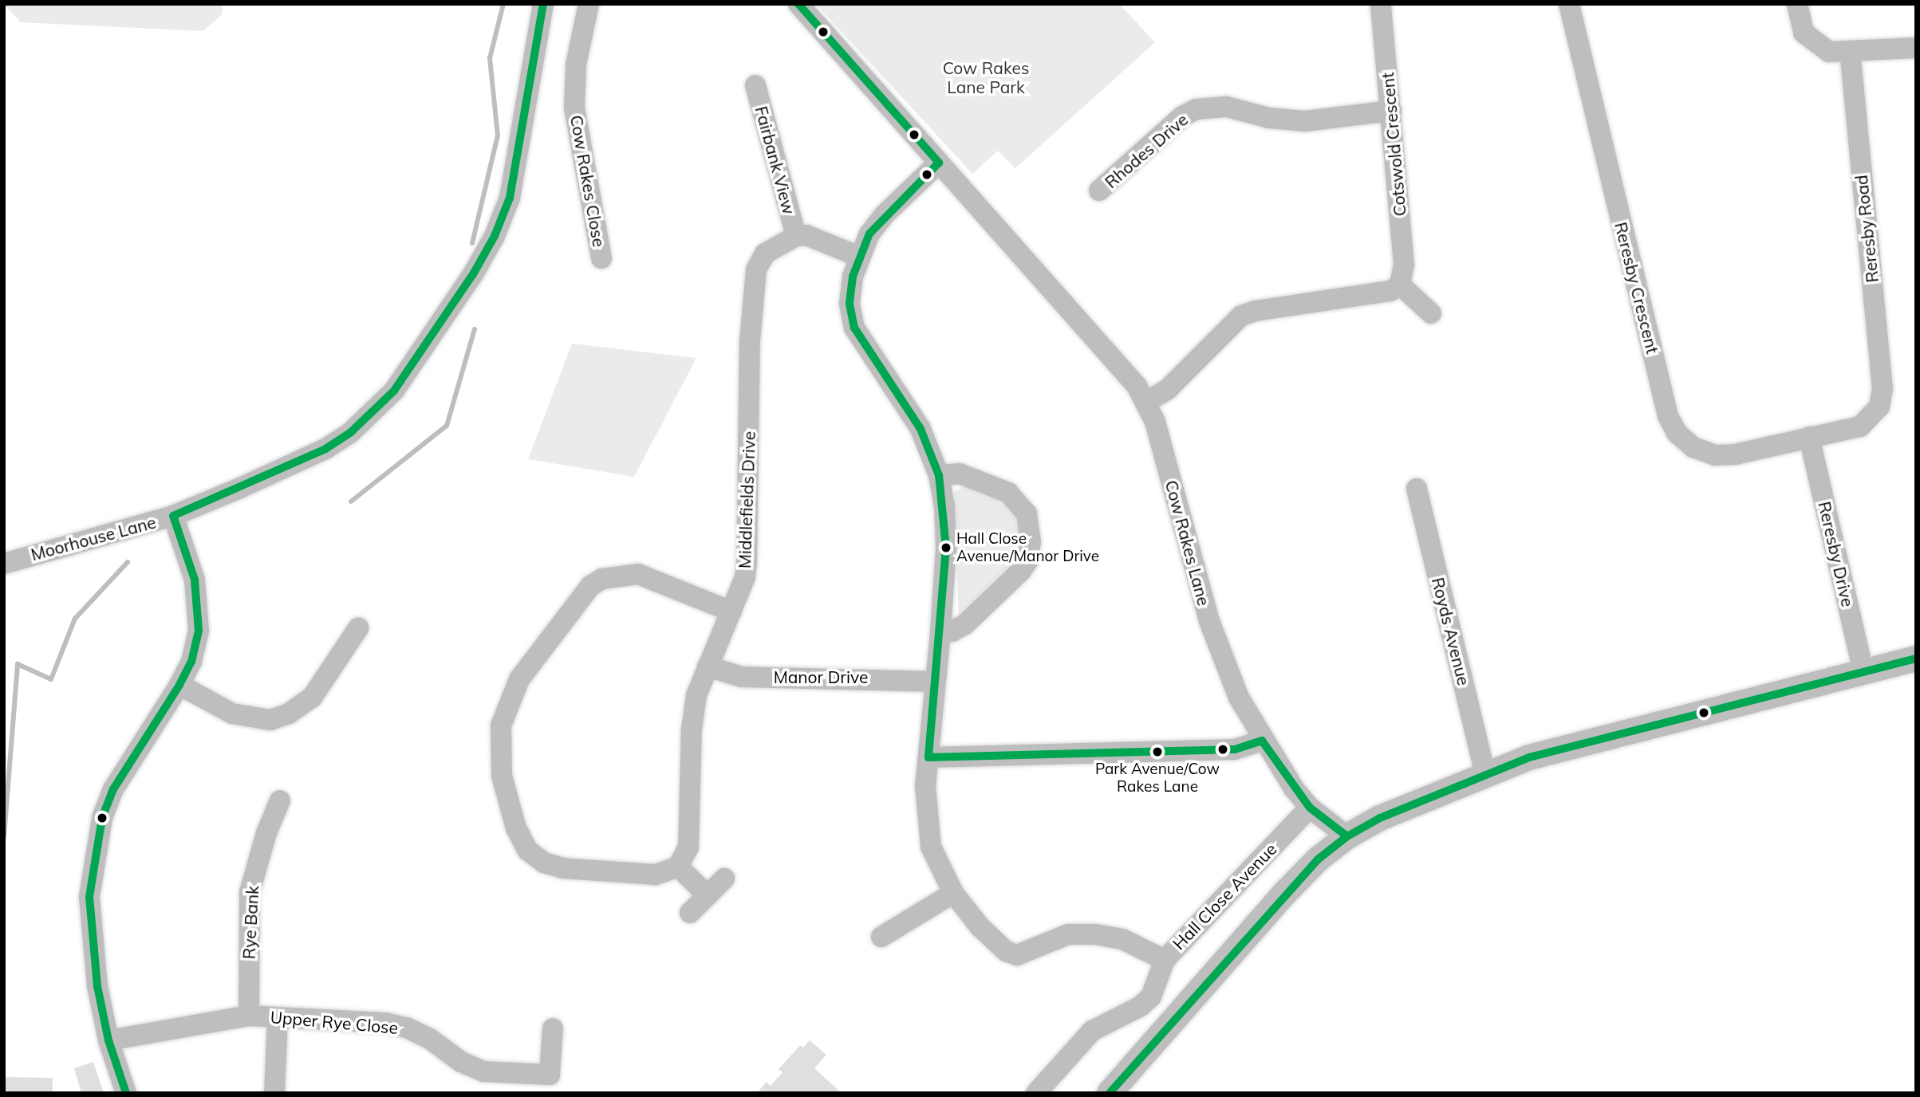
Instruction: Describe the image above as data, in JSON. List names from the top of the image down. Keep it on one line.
{"streets":{"street":["Cotswold Crescent","Rhodes Drive","Fairbank View","Cow Rakes Close","Reresby Road","Reresby Crescent","Middlefields Drive","Moorhouse Lane","Cow Rakes Lane","Reresby Drive","Royds Avenue","Manor Drive","Hall Close Avenue","Rye Bank","Upper Rye Close"]},"crossings":[["Cotswold Crescent","Rhodes Drive"],["Fairbank View","Middlefields Drive"],["Reresby Road","Reresby Crescent"],["Reresby Road","Reresby Drive"],["Reresby Crescent","Reresby Drive"],["Middlefields Drive","Manor Drive"],["Cow Rakes Lane","Hall Close Avenue"],["Manor Drive","Hall Close Avenue"],["Rye Bank","Upper Rye Close"]],"parks":["Cow Rakes Lane Park"],"places":["Hall Close Avenue/Manor Drive","Park Avenue/Cow Rakes Lane"]}
